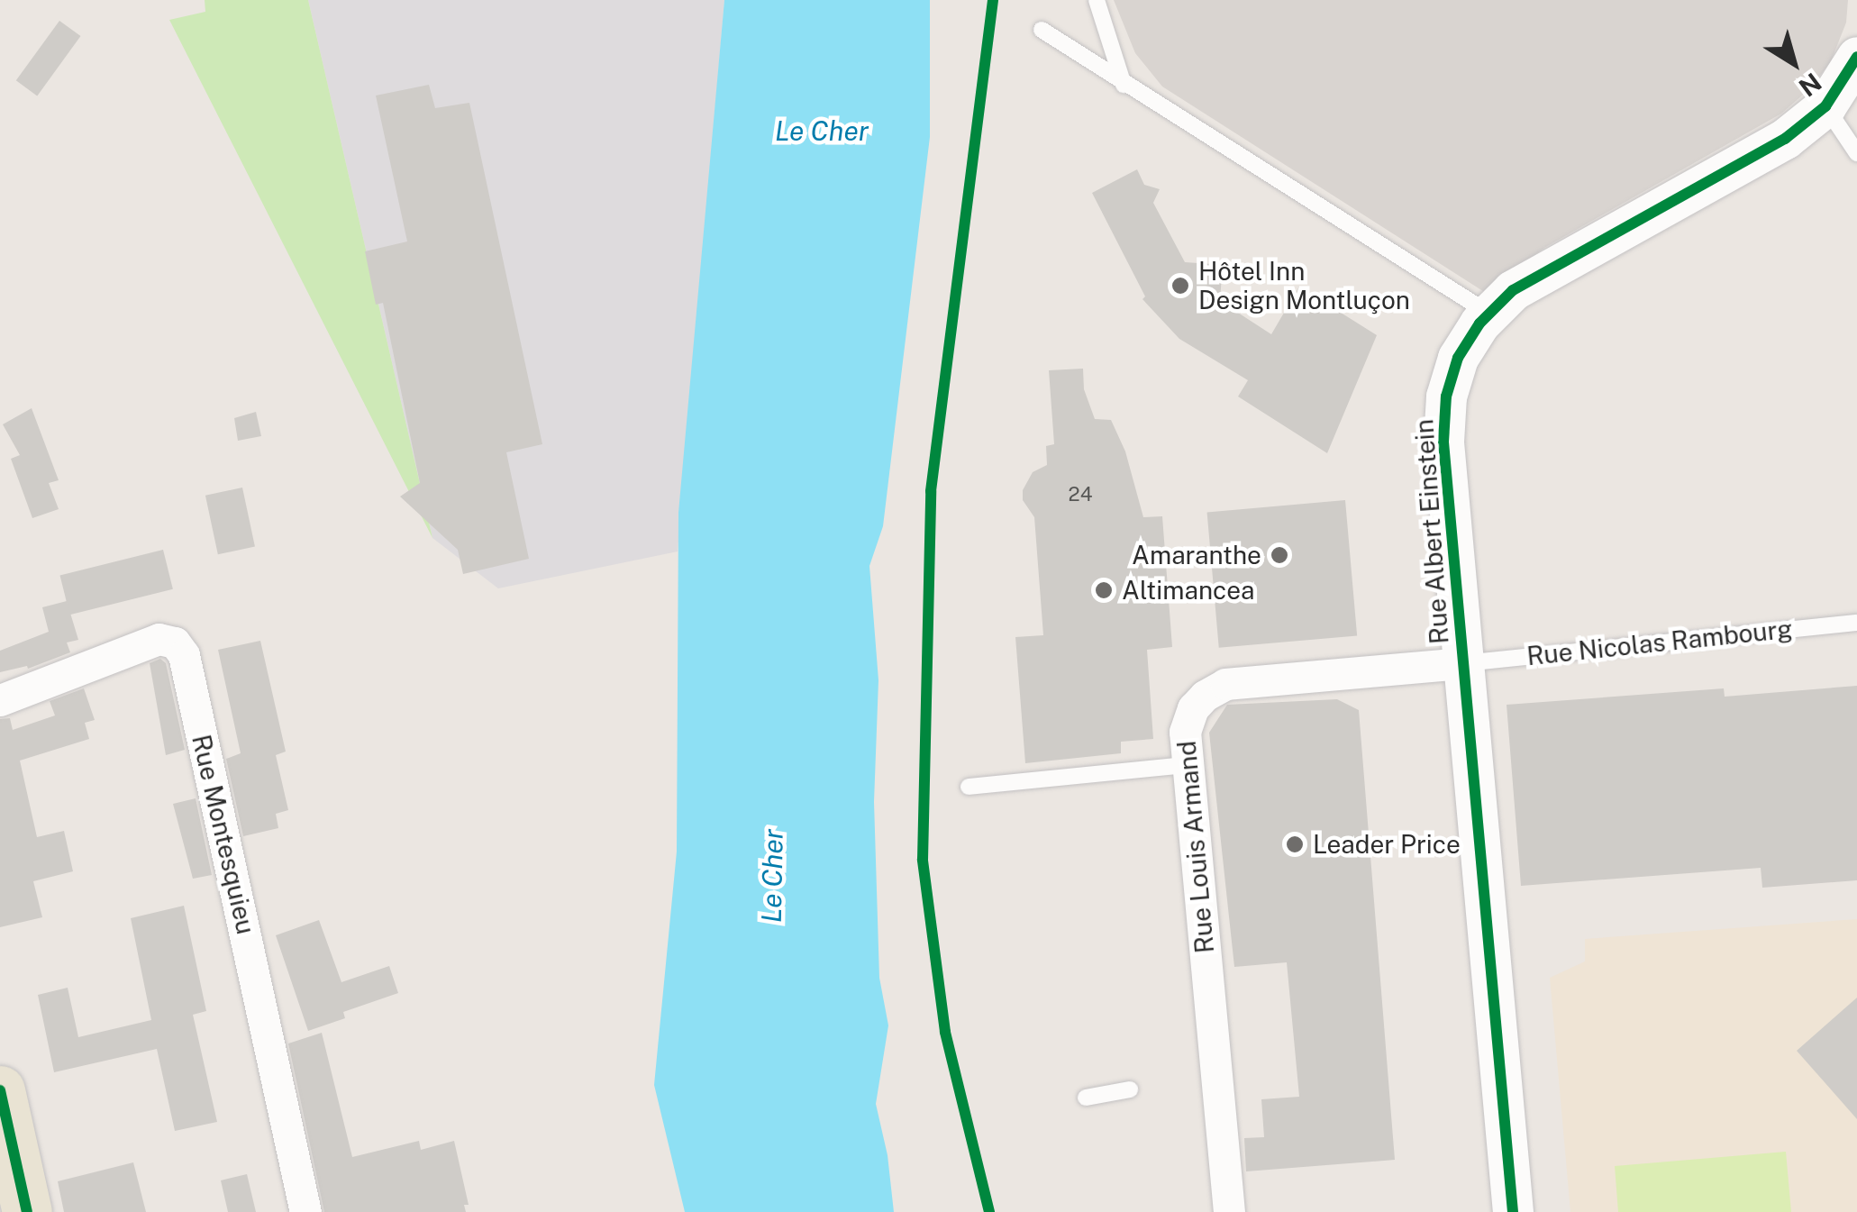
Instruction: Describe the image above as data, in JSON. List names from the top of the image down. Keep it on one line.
{"streets":{"street":["Rue Albert Einstein","Rue Montesquieu","Rue Louis Armand"],"lane":["Rue Nicolas Rambourg"]},"crossings":[["Rue Albert Einstein","Rue Nicolas Rambourg"],["Rue Albert Einstein","Rue Louis Armand"],["Rue Nicolas Rambourg","Rue Louis Armand"]],"water":["Le Cher"],"places":["Hôtel Inn Design Montluçon","Amaranthe","Altimancea","Leader Price"],"house_numbers":["24"],"north":"bottom right"}
